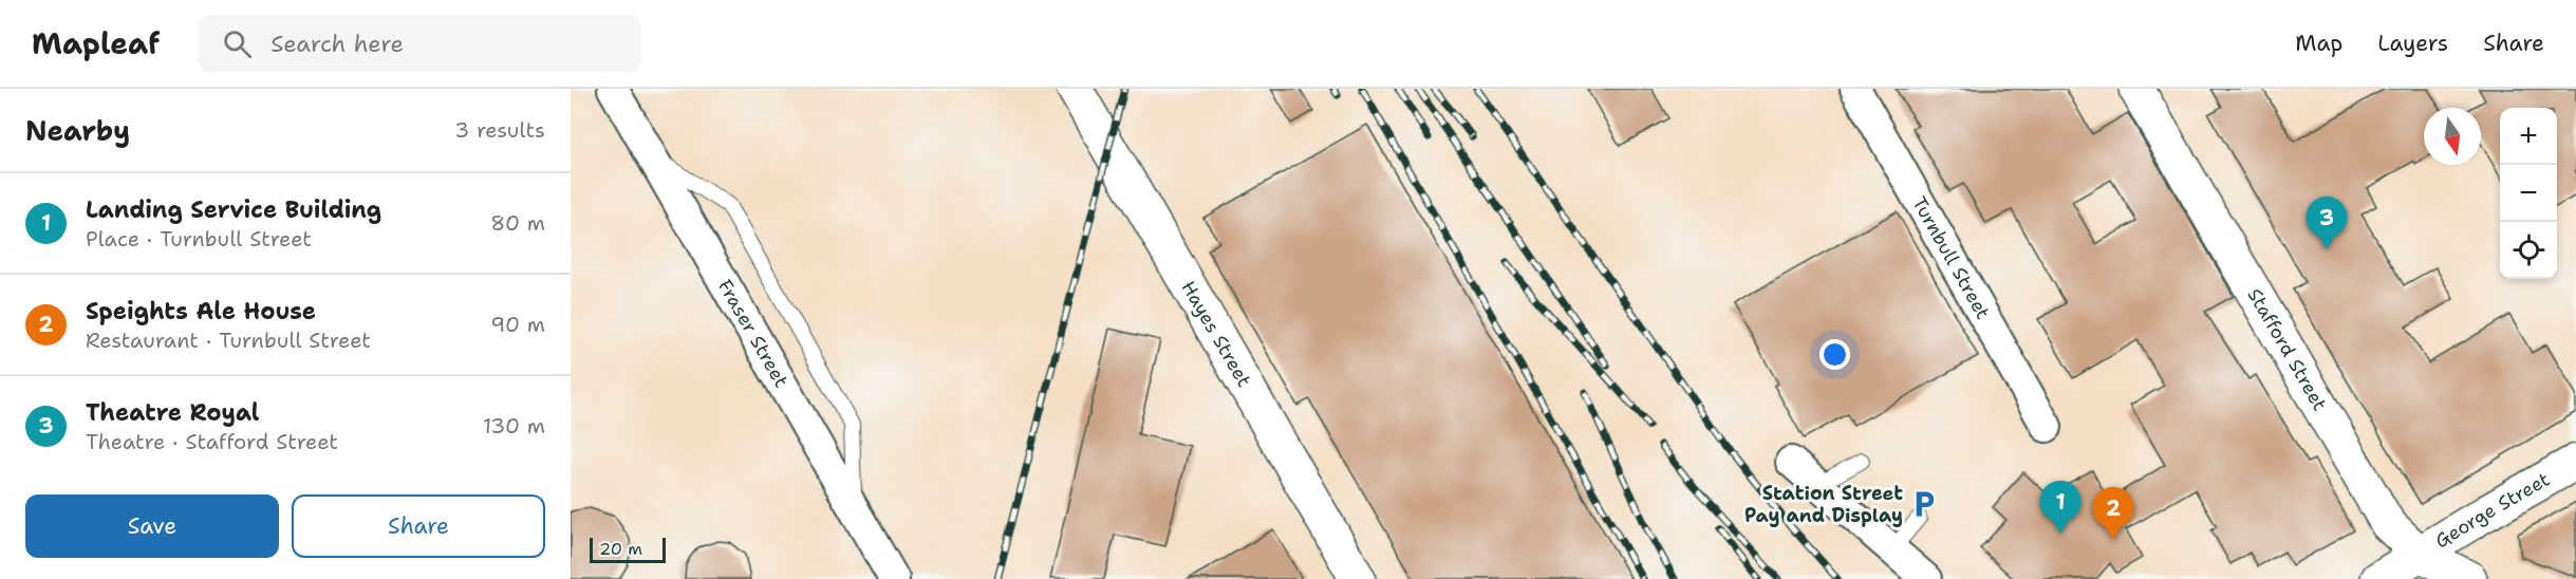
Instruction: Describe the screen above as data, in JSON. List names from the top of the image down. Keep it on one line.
{"streets":{"main road":["Hayes Street","Stafford Street","George Street"],"street":["Turnbull Street","Fraser Street"]},"crossings":[["Stafford Street","George Street"]],"places":{"parking":["Station Street Pay and Display"]},"scale_bar":"20 m","north":"bottom","page":{"header":"Mapleaf","search":"Search here","nav":["Map","Layers","Share"],"heading":["Nearby","3 results"],"map_buttons":["+","−"],"list":[{"mark":"1","name":"Landing Service Building","note":"Place · Turnbull Street","value":"80 m"},{"mark":"2","name":"Speights Ale House","note":"Restaurant · Turnbull Street","value":"90 m"},{"mark":"3","name":"Theatre Royal","note":"Theatre · Stafford Street","value":"130 m"}],"pins":["3","1","2"],"buttons":["Save","Share"],"scale":"20 m"}}
